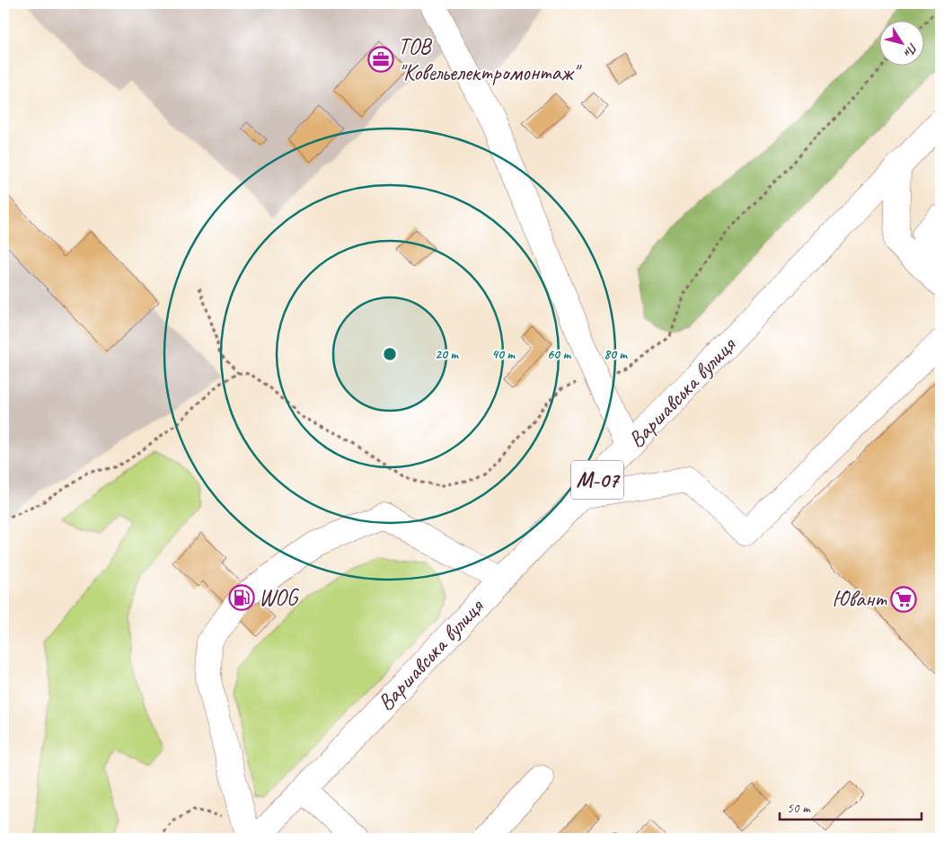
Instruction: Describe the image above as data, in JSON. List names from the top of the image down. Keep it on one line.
{"streets":{"main road":["Варшавська вулиця","М-07"]},"places":{"office":["ТОВ \"Ковельелектромонтаж\""],"fuel station":["WOG"],"supermarket":["Ювант"]},"scale_bar":"50 m","north":"bottom right","rings":["20 m","40 m","60 m","80 m"]}
